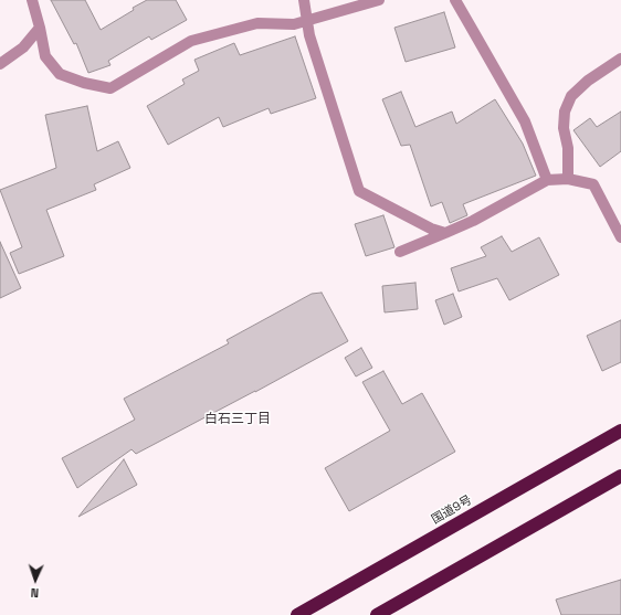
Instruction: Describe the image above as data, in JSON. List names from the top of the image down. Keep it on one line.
{"streets":{"highway":["国道9号"]},"districts":["白石三丁目"],"north":"bottom"}
